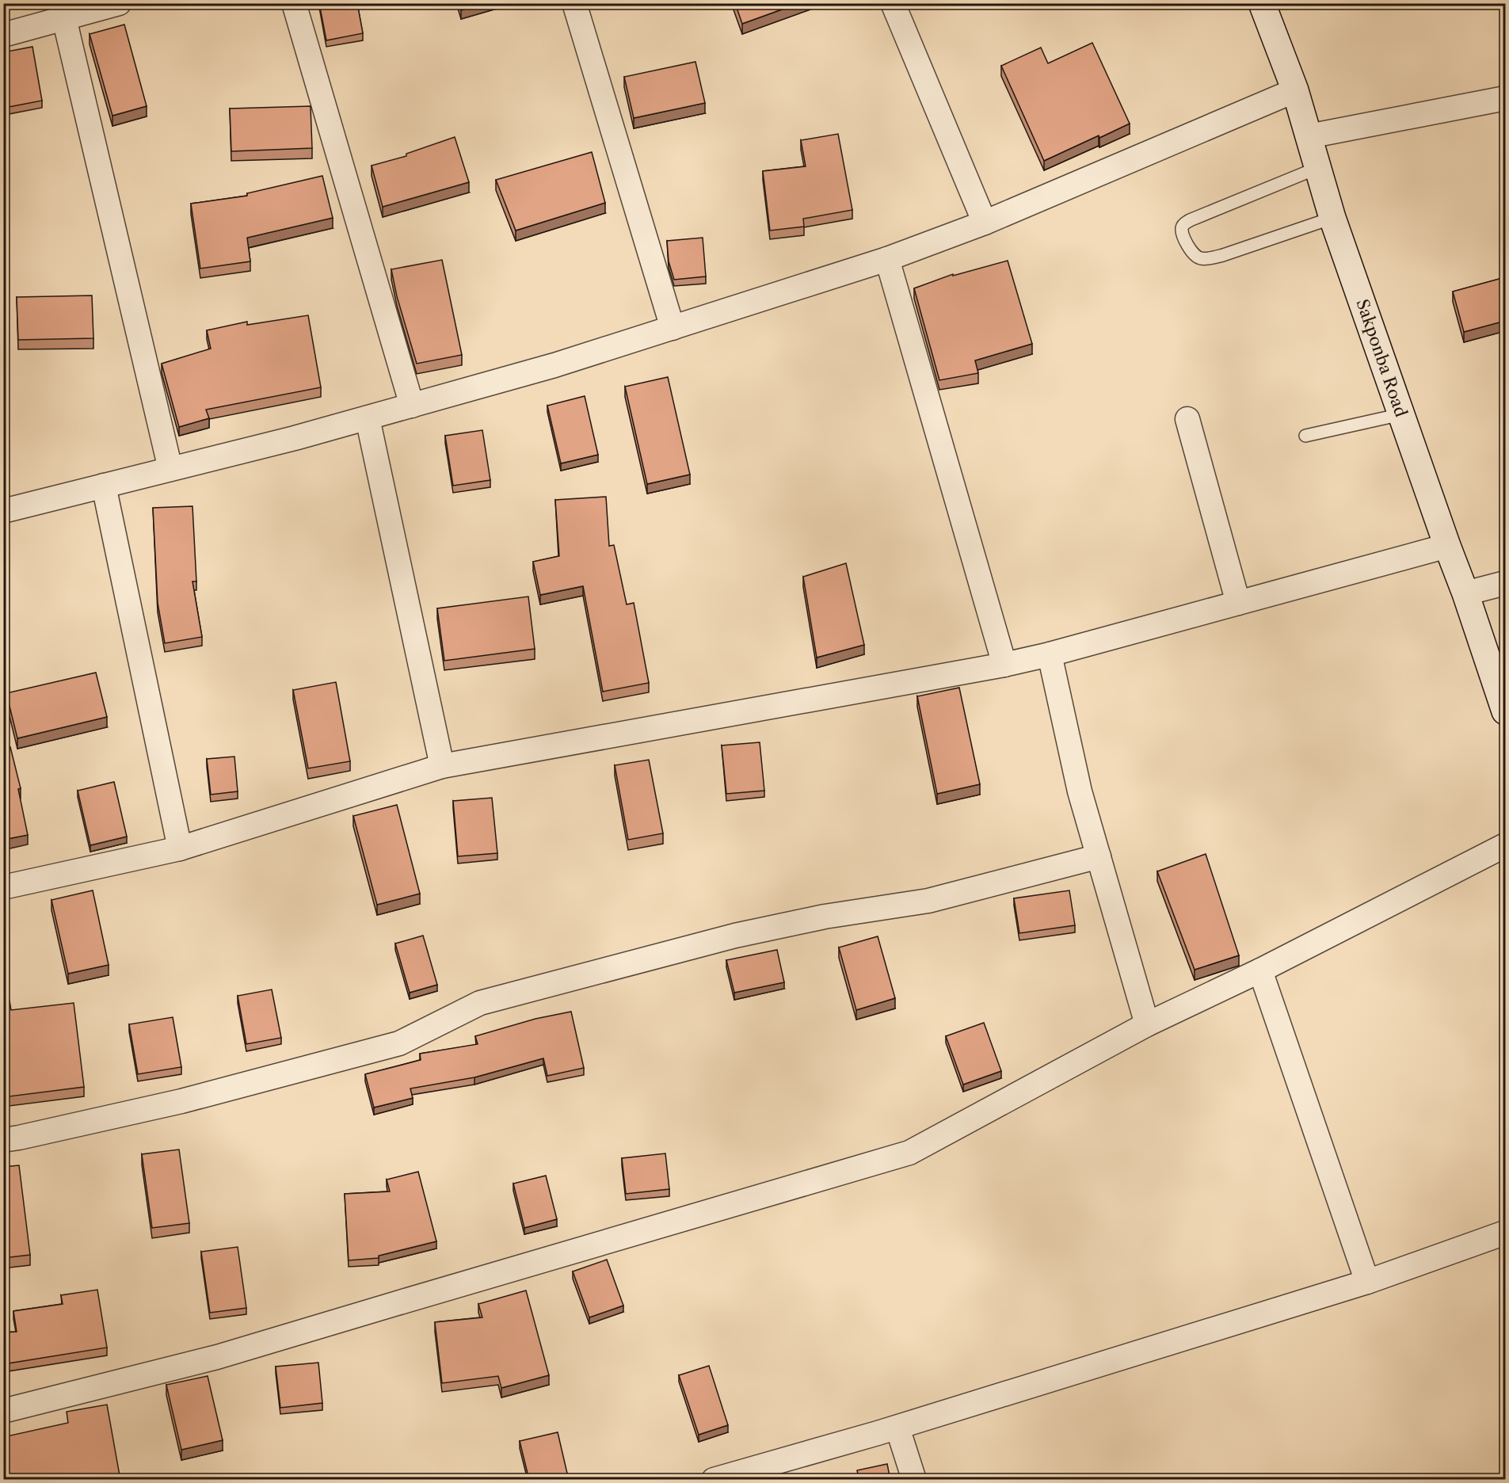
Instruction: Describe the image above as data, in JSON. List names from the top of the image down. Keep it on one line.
{"streets":{"main road":["Sakponba Road"]}}
